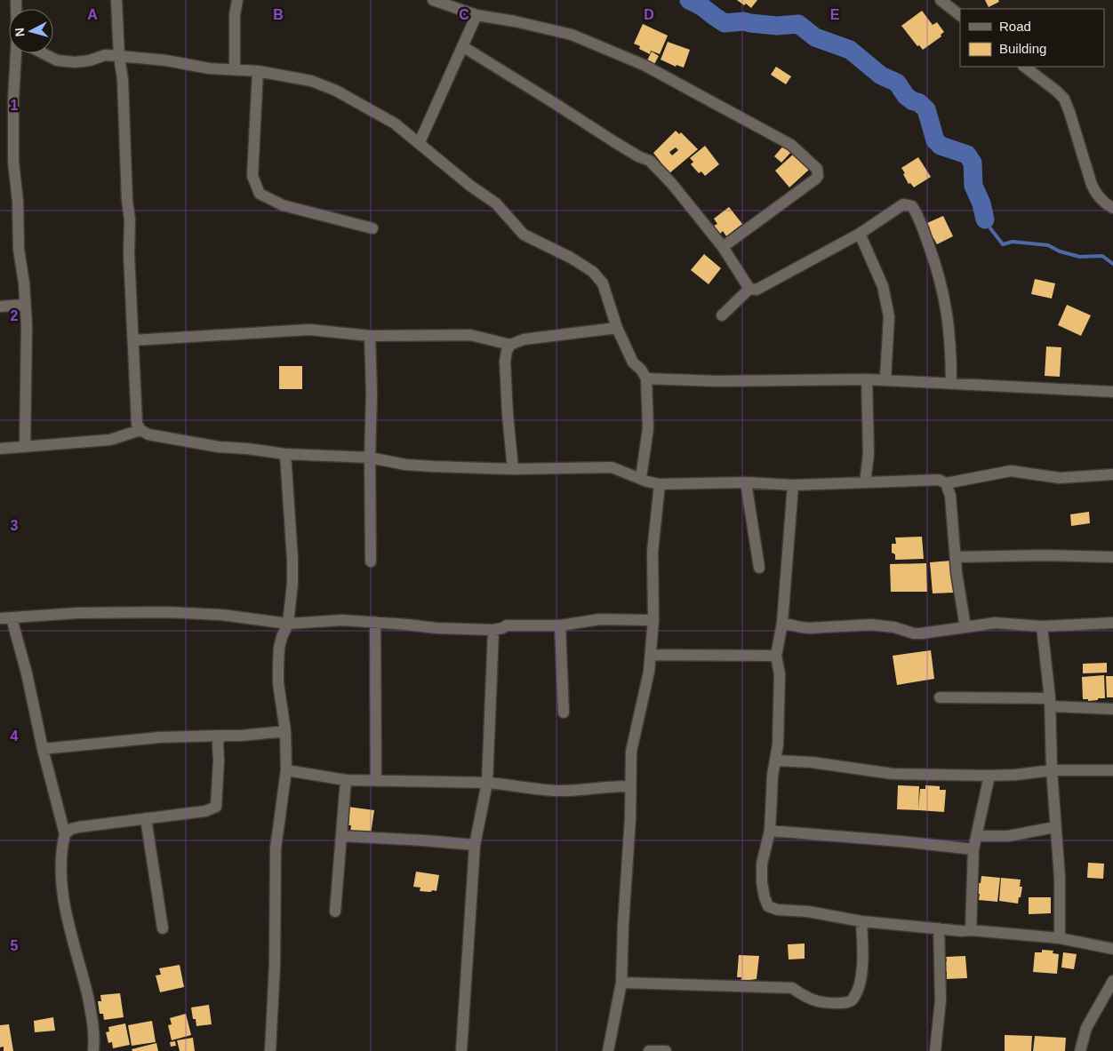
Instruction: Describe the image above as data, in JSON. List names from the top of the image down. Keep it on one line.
{"legend":["Road","Building"],"north":"left","grid":{"columns":["A","B","C","D","E"],"rows":["1","2","3","4","5"]}}
